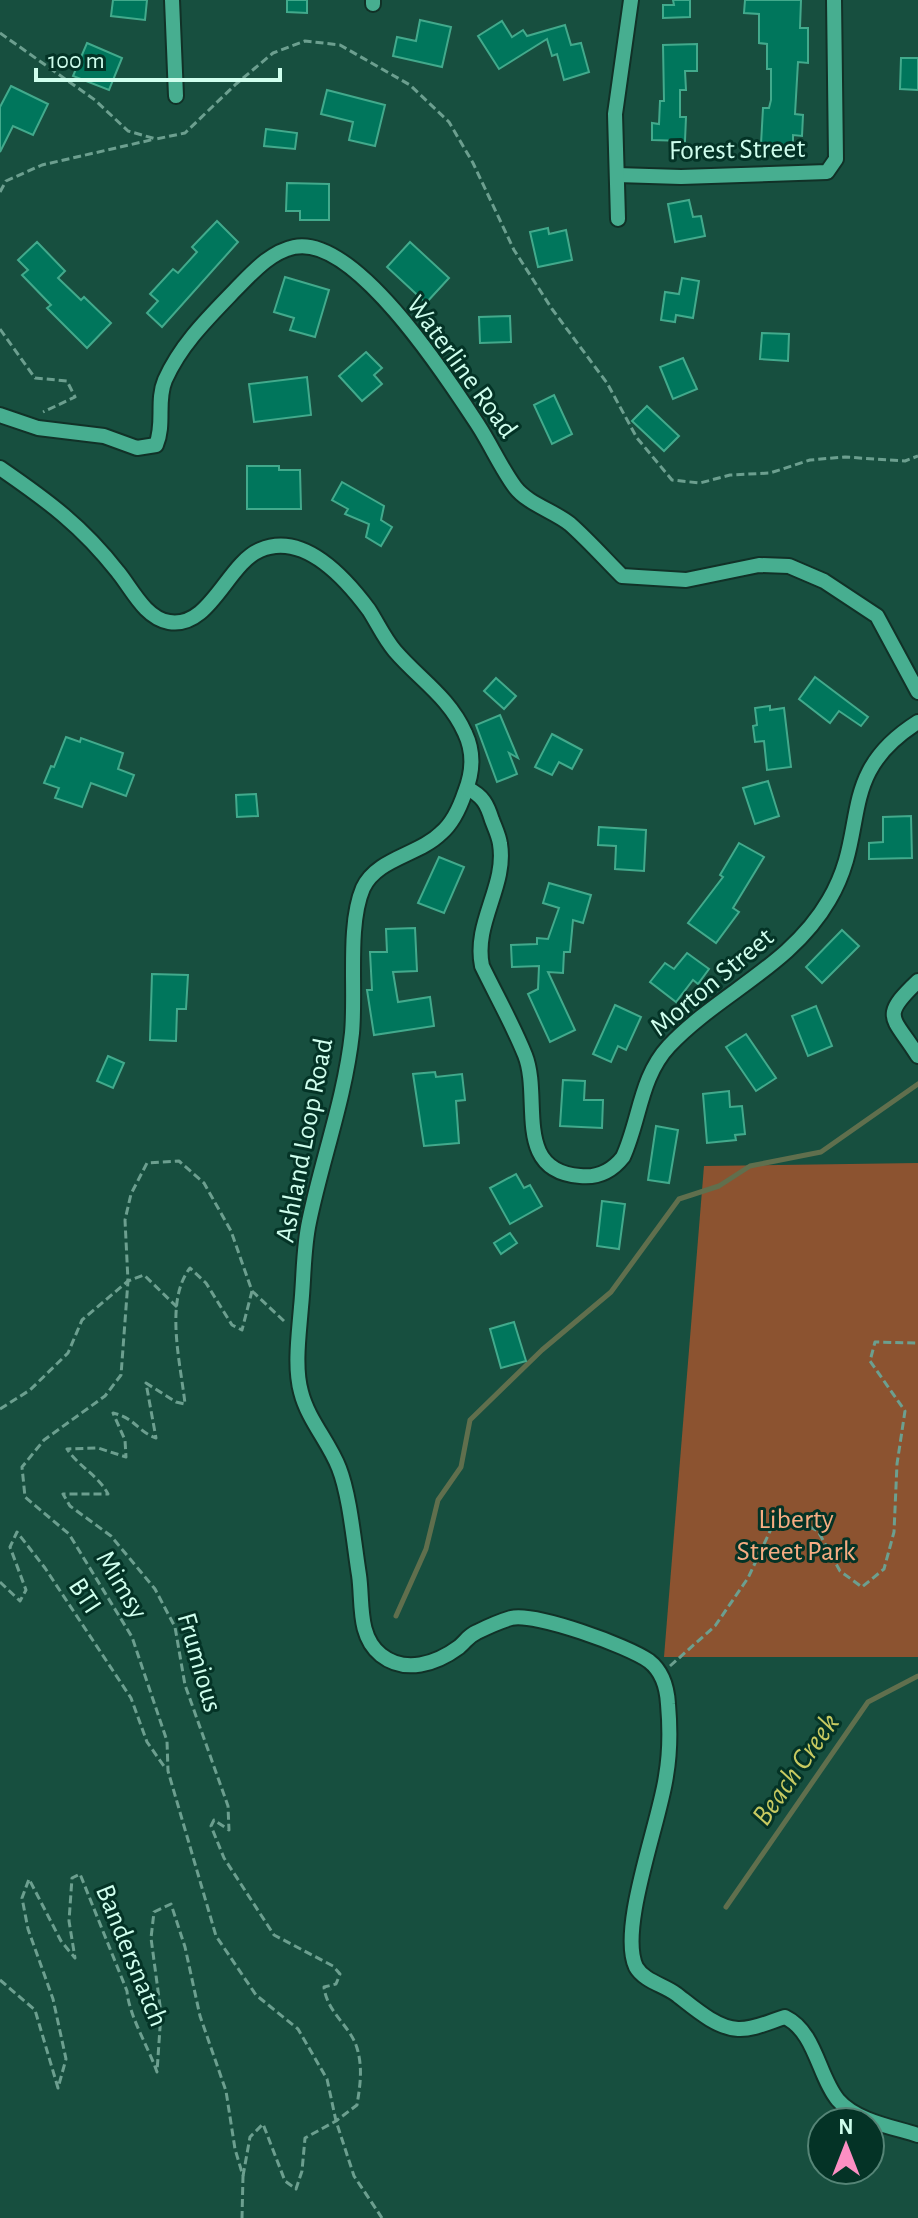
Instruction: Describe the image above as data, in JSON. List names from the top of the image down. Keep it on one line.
{"streets":{"street":["Forest Street","Waterline Road","Morton Street","Ashland Loop Road"],"path":["Mimsy","BTI","Frumious","Bandersnatch"]},"crossings":[["Morton Street","Ashland Loop Road"],["Mimsy","BTI"],["Mimsy","Frumious"],["Frumious","Bandersnatch"]],"water":["Beach Creek"],"parks":["Liberty Street Park"],"scale_bar":"100 m","north":"top"}
